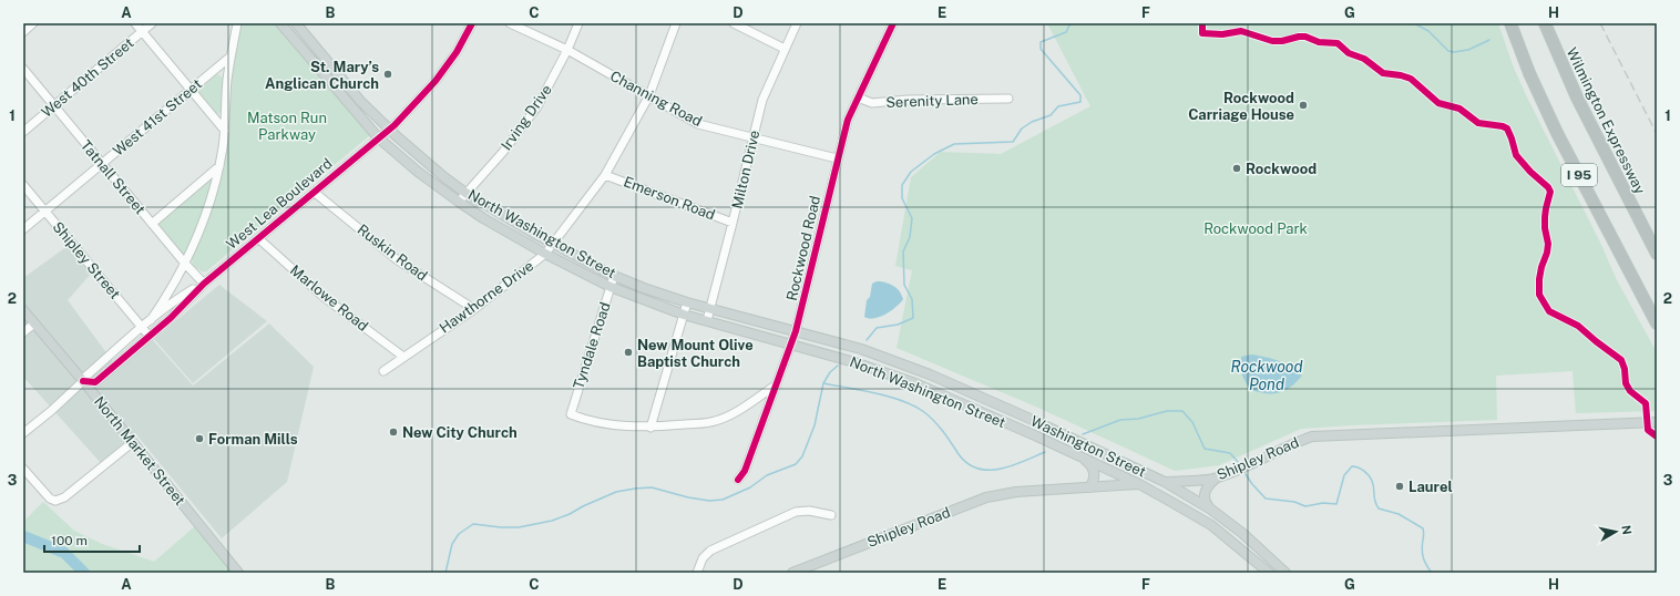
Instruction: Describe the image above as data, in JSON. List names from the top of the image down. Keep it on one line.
{"streets":{"highway":["Wilmington Expressway","I 95"],"main road":["North Washington Street","Washington Street","North Market Street","Shipley Road"],"street":["West 40th Street","Channing Road","Serenity Lane","West 41st Street","Irving Drive","Milton Drive","Tatnall Street","Emerson Road","West Lea Boulevard","Rockwood Road","Ruskin Road","Shipley Street","Hawthorne Drive","Marlowe Road","Tyndale Road"]},"crossings":[["West 40th Street","Tatnall Street"],["Channing Road","Irving Drive"],["Channing Road","Milton Drive"],["Channing Road","Rockwood Road"],["Channing Road","Hawthorne Drive"],["Serenity Lane","Rockwood Road"],["West 41st Street","Tatnall Street"],["West 41st Street","Shipley Street"],["Irving Drive","North Washington Street"],["Milton Drive","Emerson Road"],["Milton Drive","North Washington Street"],["Tatnall Street","West Lea Boulevard"],["Emerson Road","Hawthorne Drive"],["West Lea Boulevard","North Washington Street"],["West Lea Boulevard","Ruskin Road"],["West Lea Boulevard","Shipley Street"],["West Lea Boulevard","Marlowe Road"],["West Lea Boulevard","North Market Street"],["North Washington Street","Rockwood Road"],["North Washington Street","Hawthorne Drive"],["North Washington Street","Tyndale Road"],["North Washington Street","Washington Street"],["North Washington Street","Shipley Road"],["Rockwood Road","Washington Street"],["Ruskin Road","Hawthorne Drive"],["Hawthorne Drive","Marlowe Road"],["Washington Street","Shipley Road"]],"water":["Rockwood Pond"],"parks":["Matson Run Parkway","Rockwood Park"],"places":["St. Mary’s Anglican Church","Rockwood Carriage House","Rockwood","New Mount Olive Baptist Church","New City Church","Forman Mills","Laurel"],"scale_bar":"100 m","north":"right","grid":{"columns":["A","B","C","D","E","F","G","H"],"rows":["1","2","3"]}}
